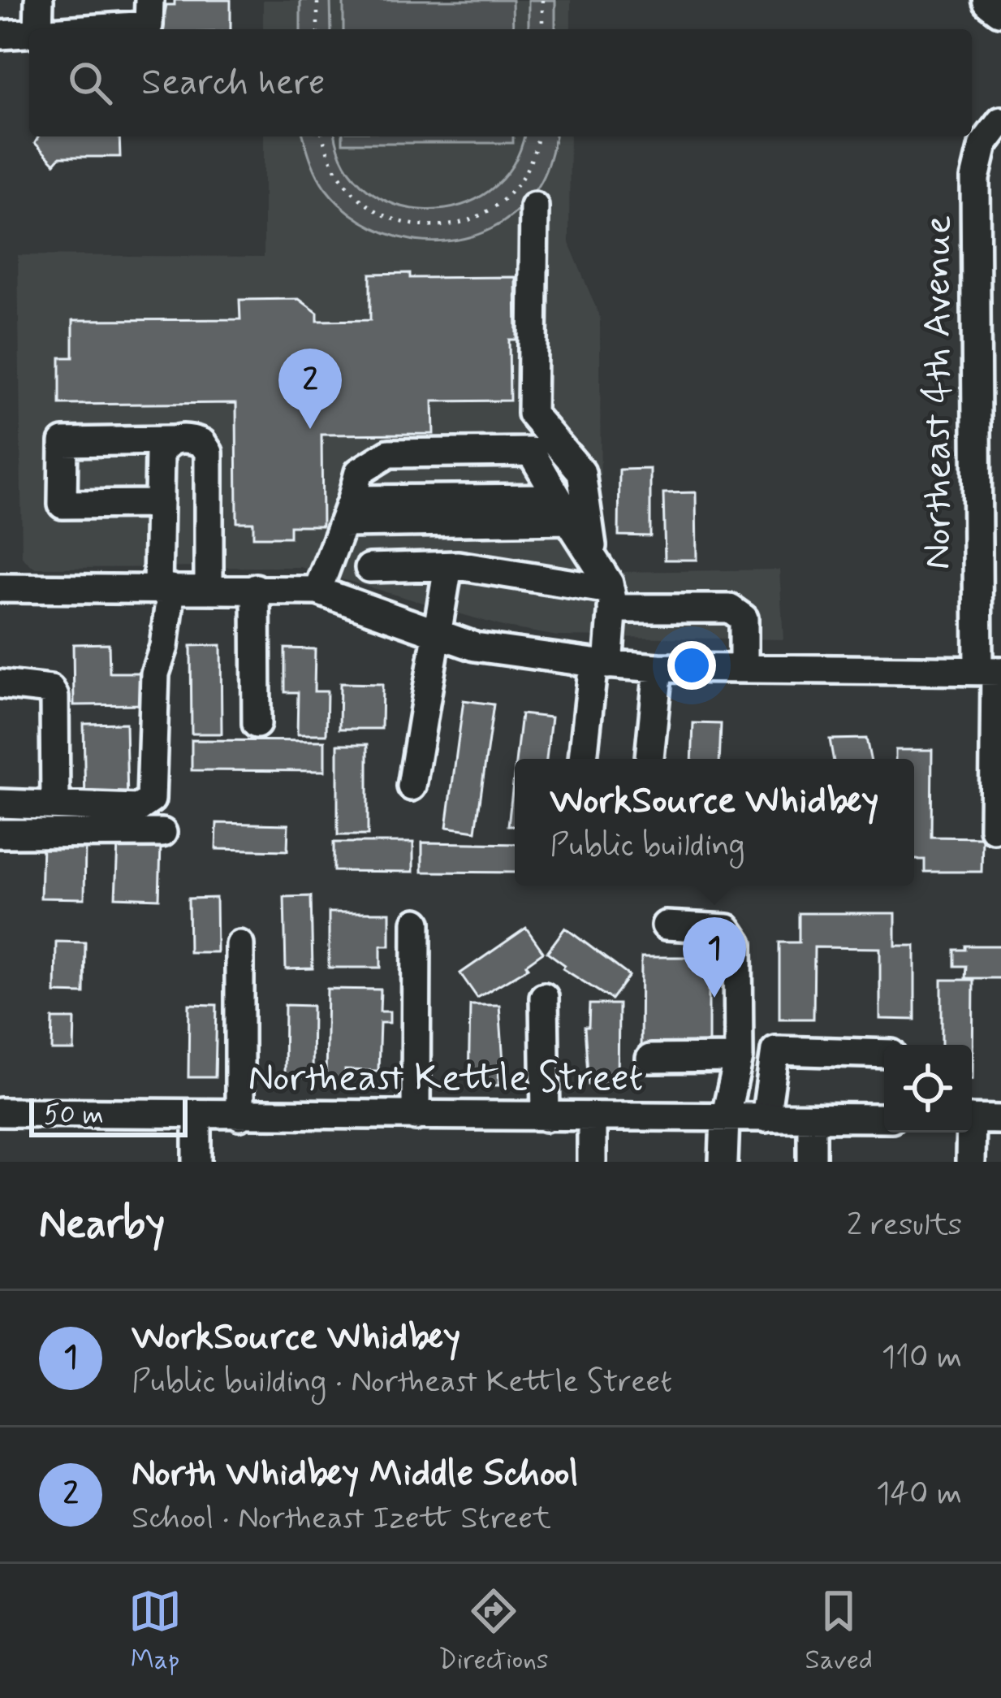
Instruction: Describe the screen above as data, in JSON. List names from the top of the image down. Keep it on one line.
{"streets":{"street":["Northeast 4th Avenue","Northeast Kettle Street"]},"scale_bar":"50 m","page":{"search":"Search here","pins":["2","1"],"popup":["WorkSource Whidbey","Public building"],"scale":"50 m","heading":["Nearby","2 results"],"list":[{"mark":"1","name":"WorkSource Whidbey","note":"Public building · Northeast Kettle Street","value":"110 m"},{"mark":"2","name":"North Whidbey Middle School","note":"School · Northeast Izett Street","value":"140 m"}],"nav":["Map","Directions","Saved"]}}
